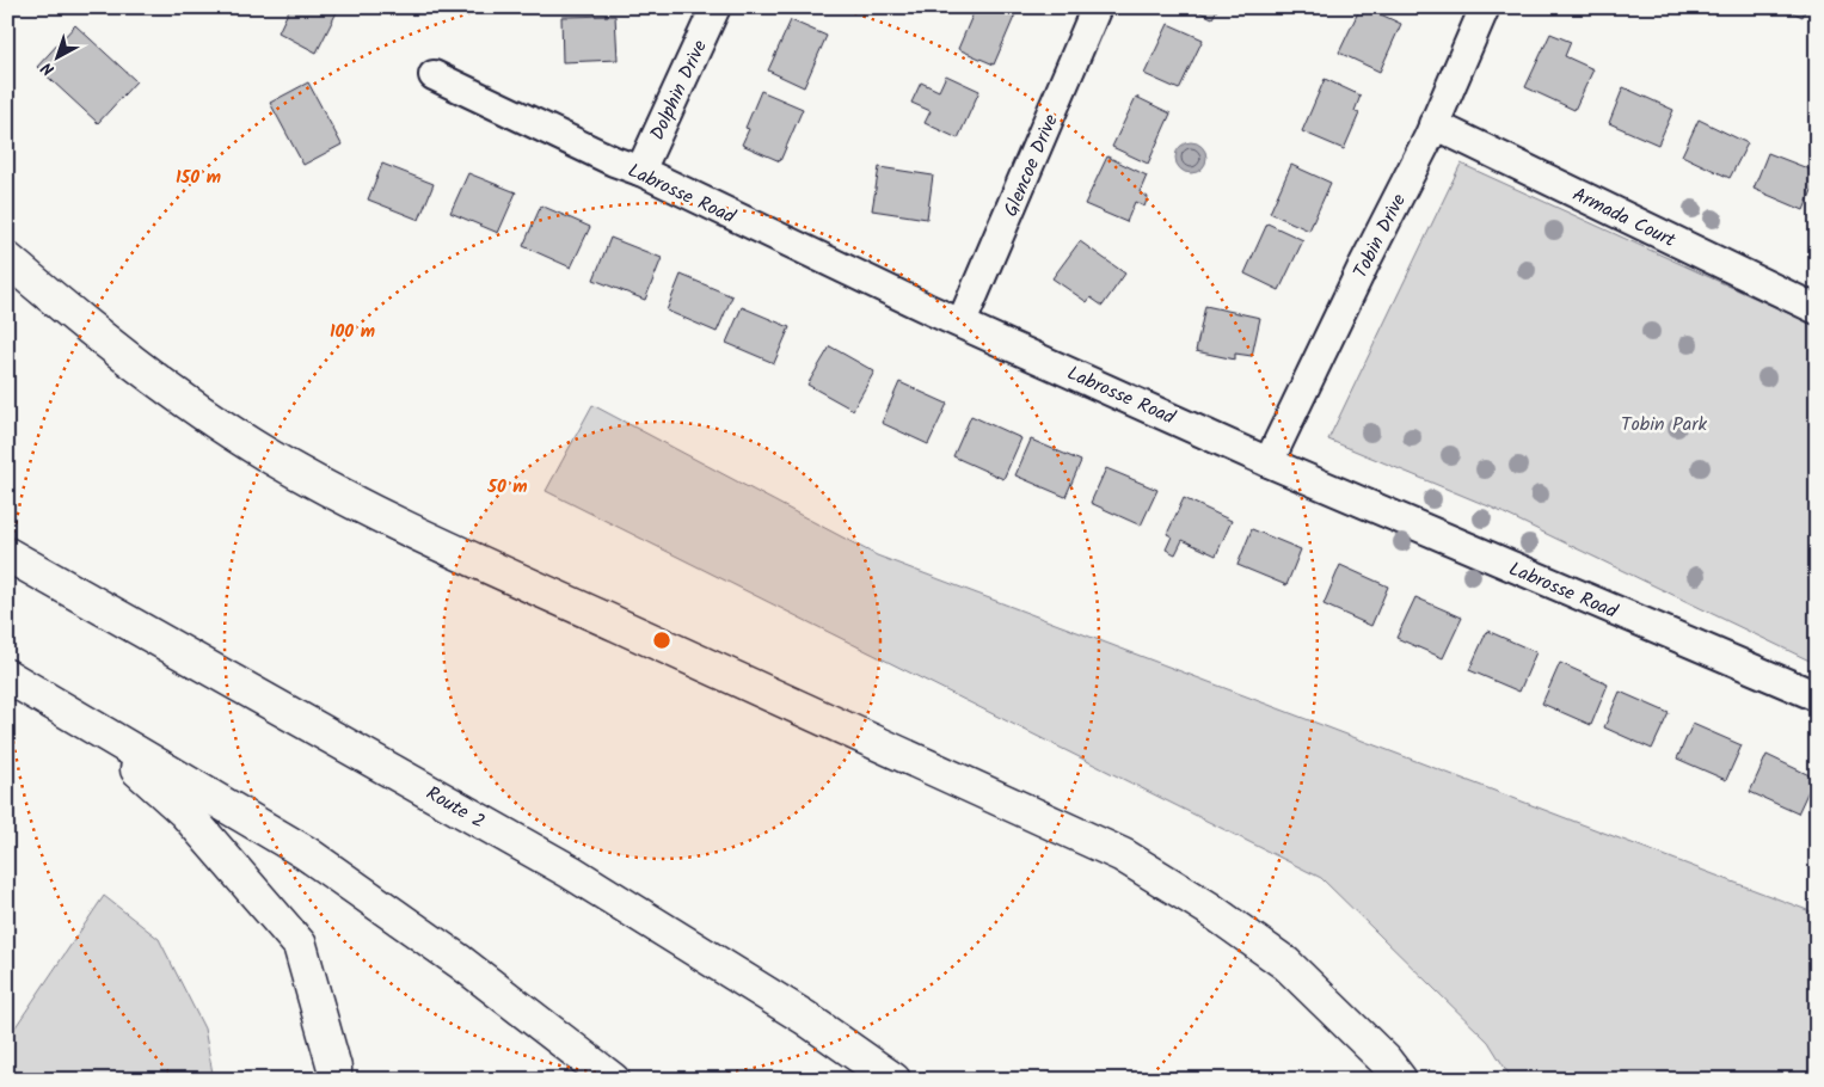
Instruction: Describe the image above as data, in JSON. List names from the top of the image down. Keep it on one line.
{"streets":{"highway":["Route 2"],"street":["Dolphin Drive","Glencoe Drive","Labrosse Road","Armada Court","Tobin Drive"]},"crossings":[["Dolphin Drive","Labrosse Road"],["Glencoe Drive","Labrosse Road"],["Labrosse Road","Tobin Drive"],["Armada Court","Tobin Drive"]],"parks":["Tobin Park"],"north":"bottom left","rings":["150 m","100 m","50 m"]}
